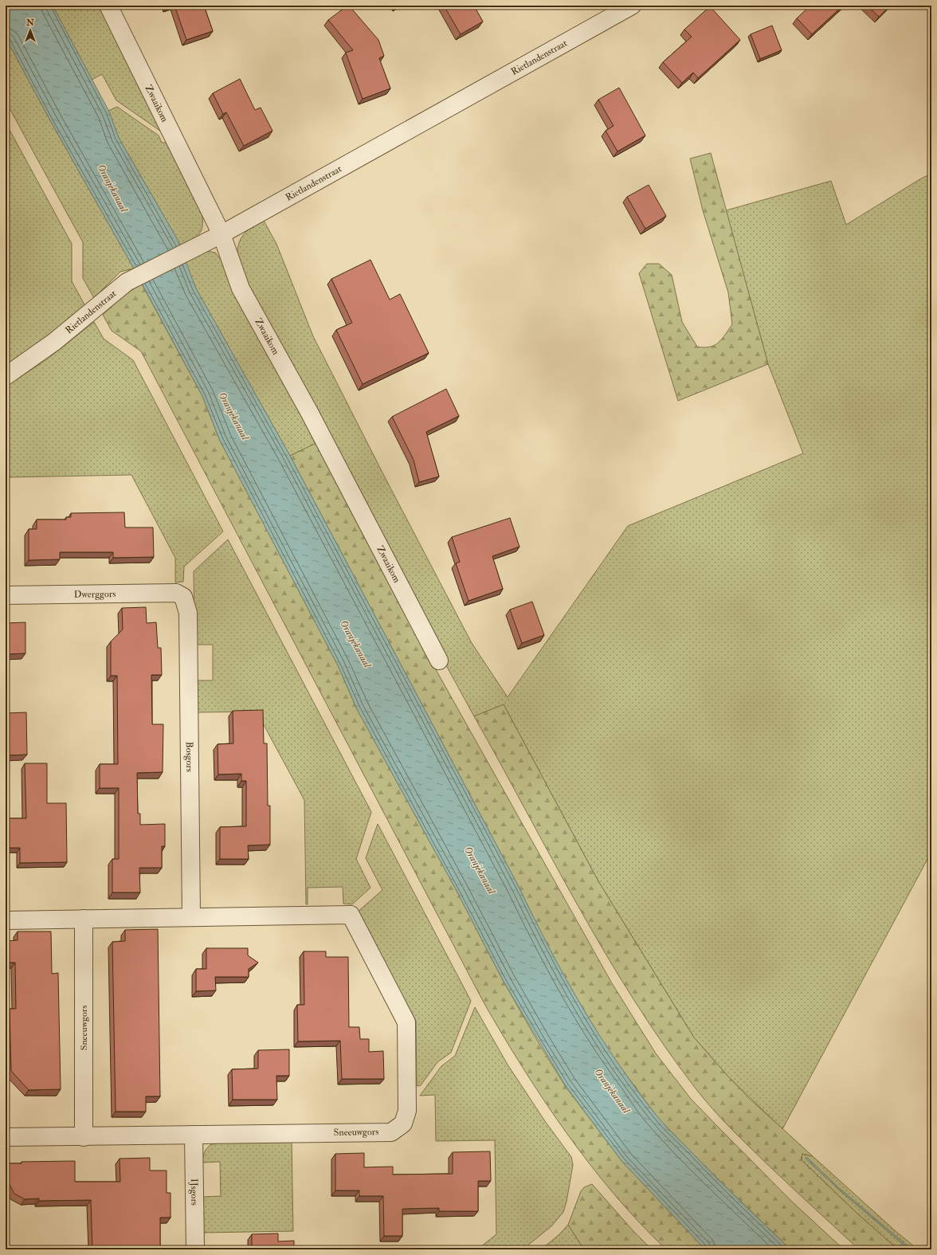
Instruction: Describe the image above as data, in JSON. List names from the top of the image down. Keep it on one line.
{"streets":{"street":["Rietlandenstraat","Zwaaikom","Dwerggors","Bosgors","Sneeuwgors","IJsgors"]},"crossings":[["Rietlandenstraat","Zwaaikom"],["Dwerggors","Bosgors"],["Bosgors","Sneeuwgors"],["Sneeuwgors","IJsgors"]],"water":["Oranjekanaal"],"north":"top"}
